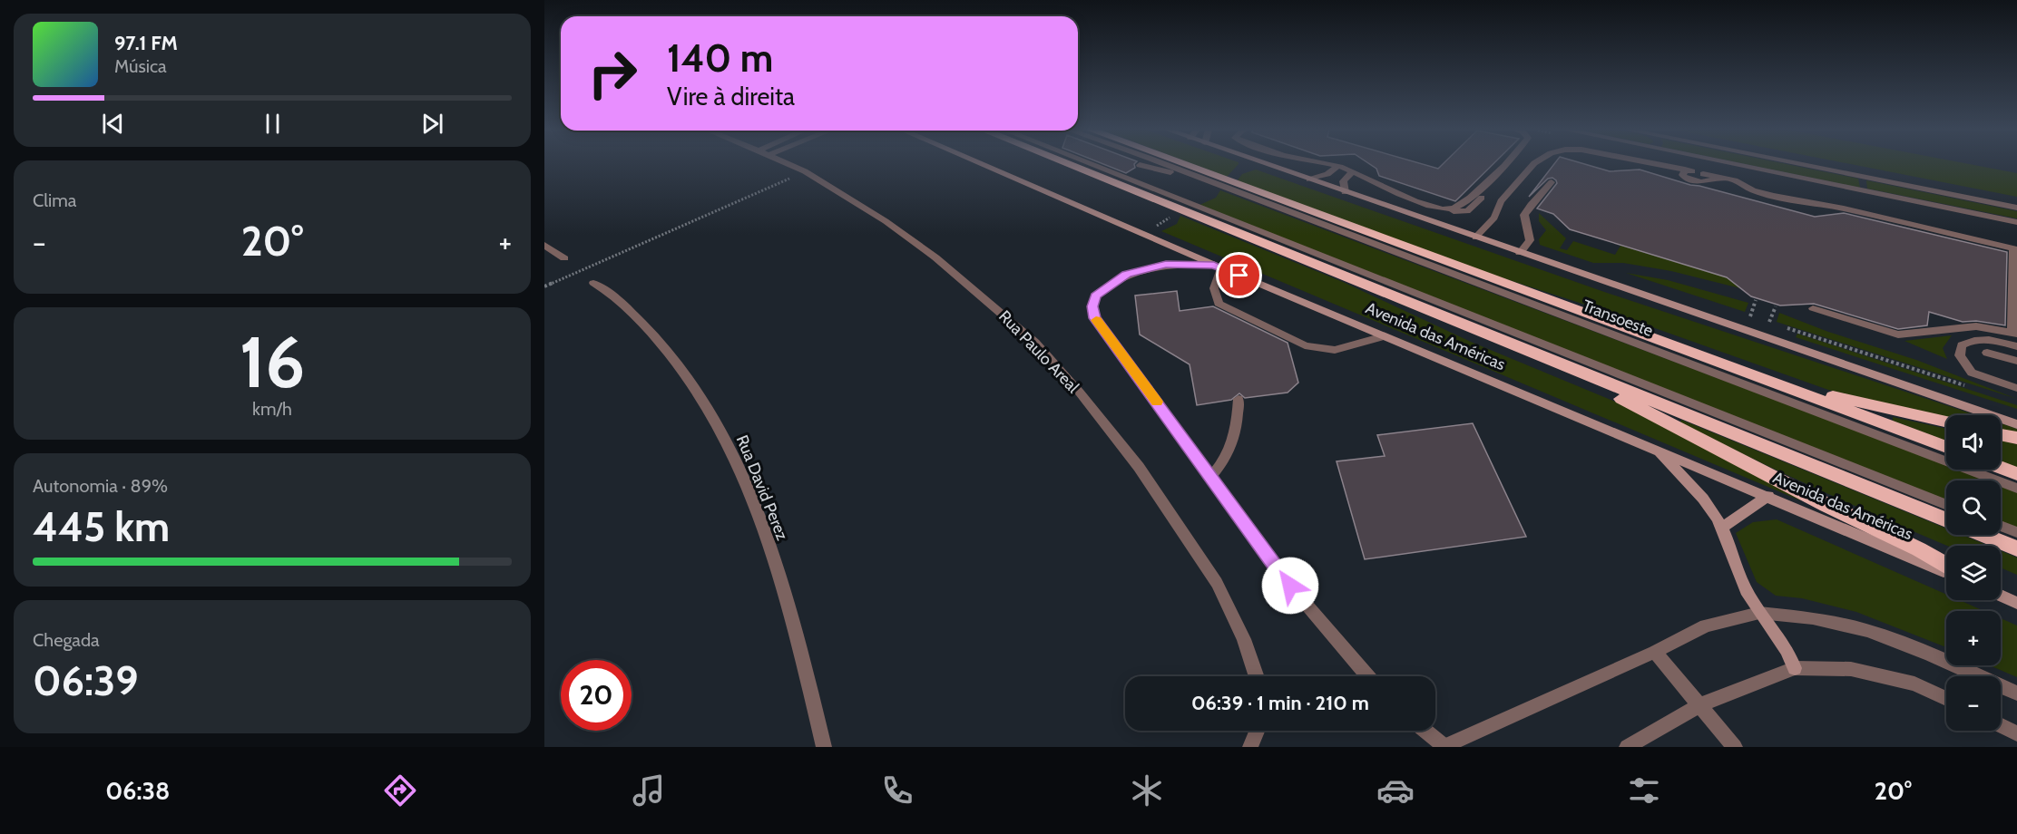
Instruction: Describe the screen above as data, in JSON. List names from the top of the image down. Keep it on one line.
{"streets":{"highway":["Avenida das Américas"],"street":["Transoeste","Rua Paulo Areal","Rua David Perez"]},"page":{"turn":["140 m","Vire à direita"],"song":["97.1 FM","Música"],"tile":["Clima",["16","km/h"],["Autonomia · 89%","445 km"],["Chegada","06:39"]],"heat":["−","20°","+"],"map_buttons":["+","−"],"limit":"20","trip":"06:39 · 1 min · 210 m","tabs":["06:38","20°"]}}
